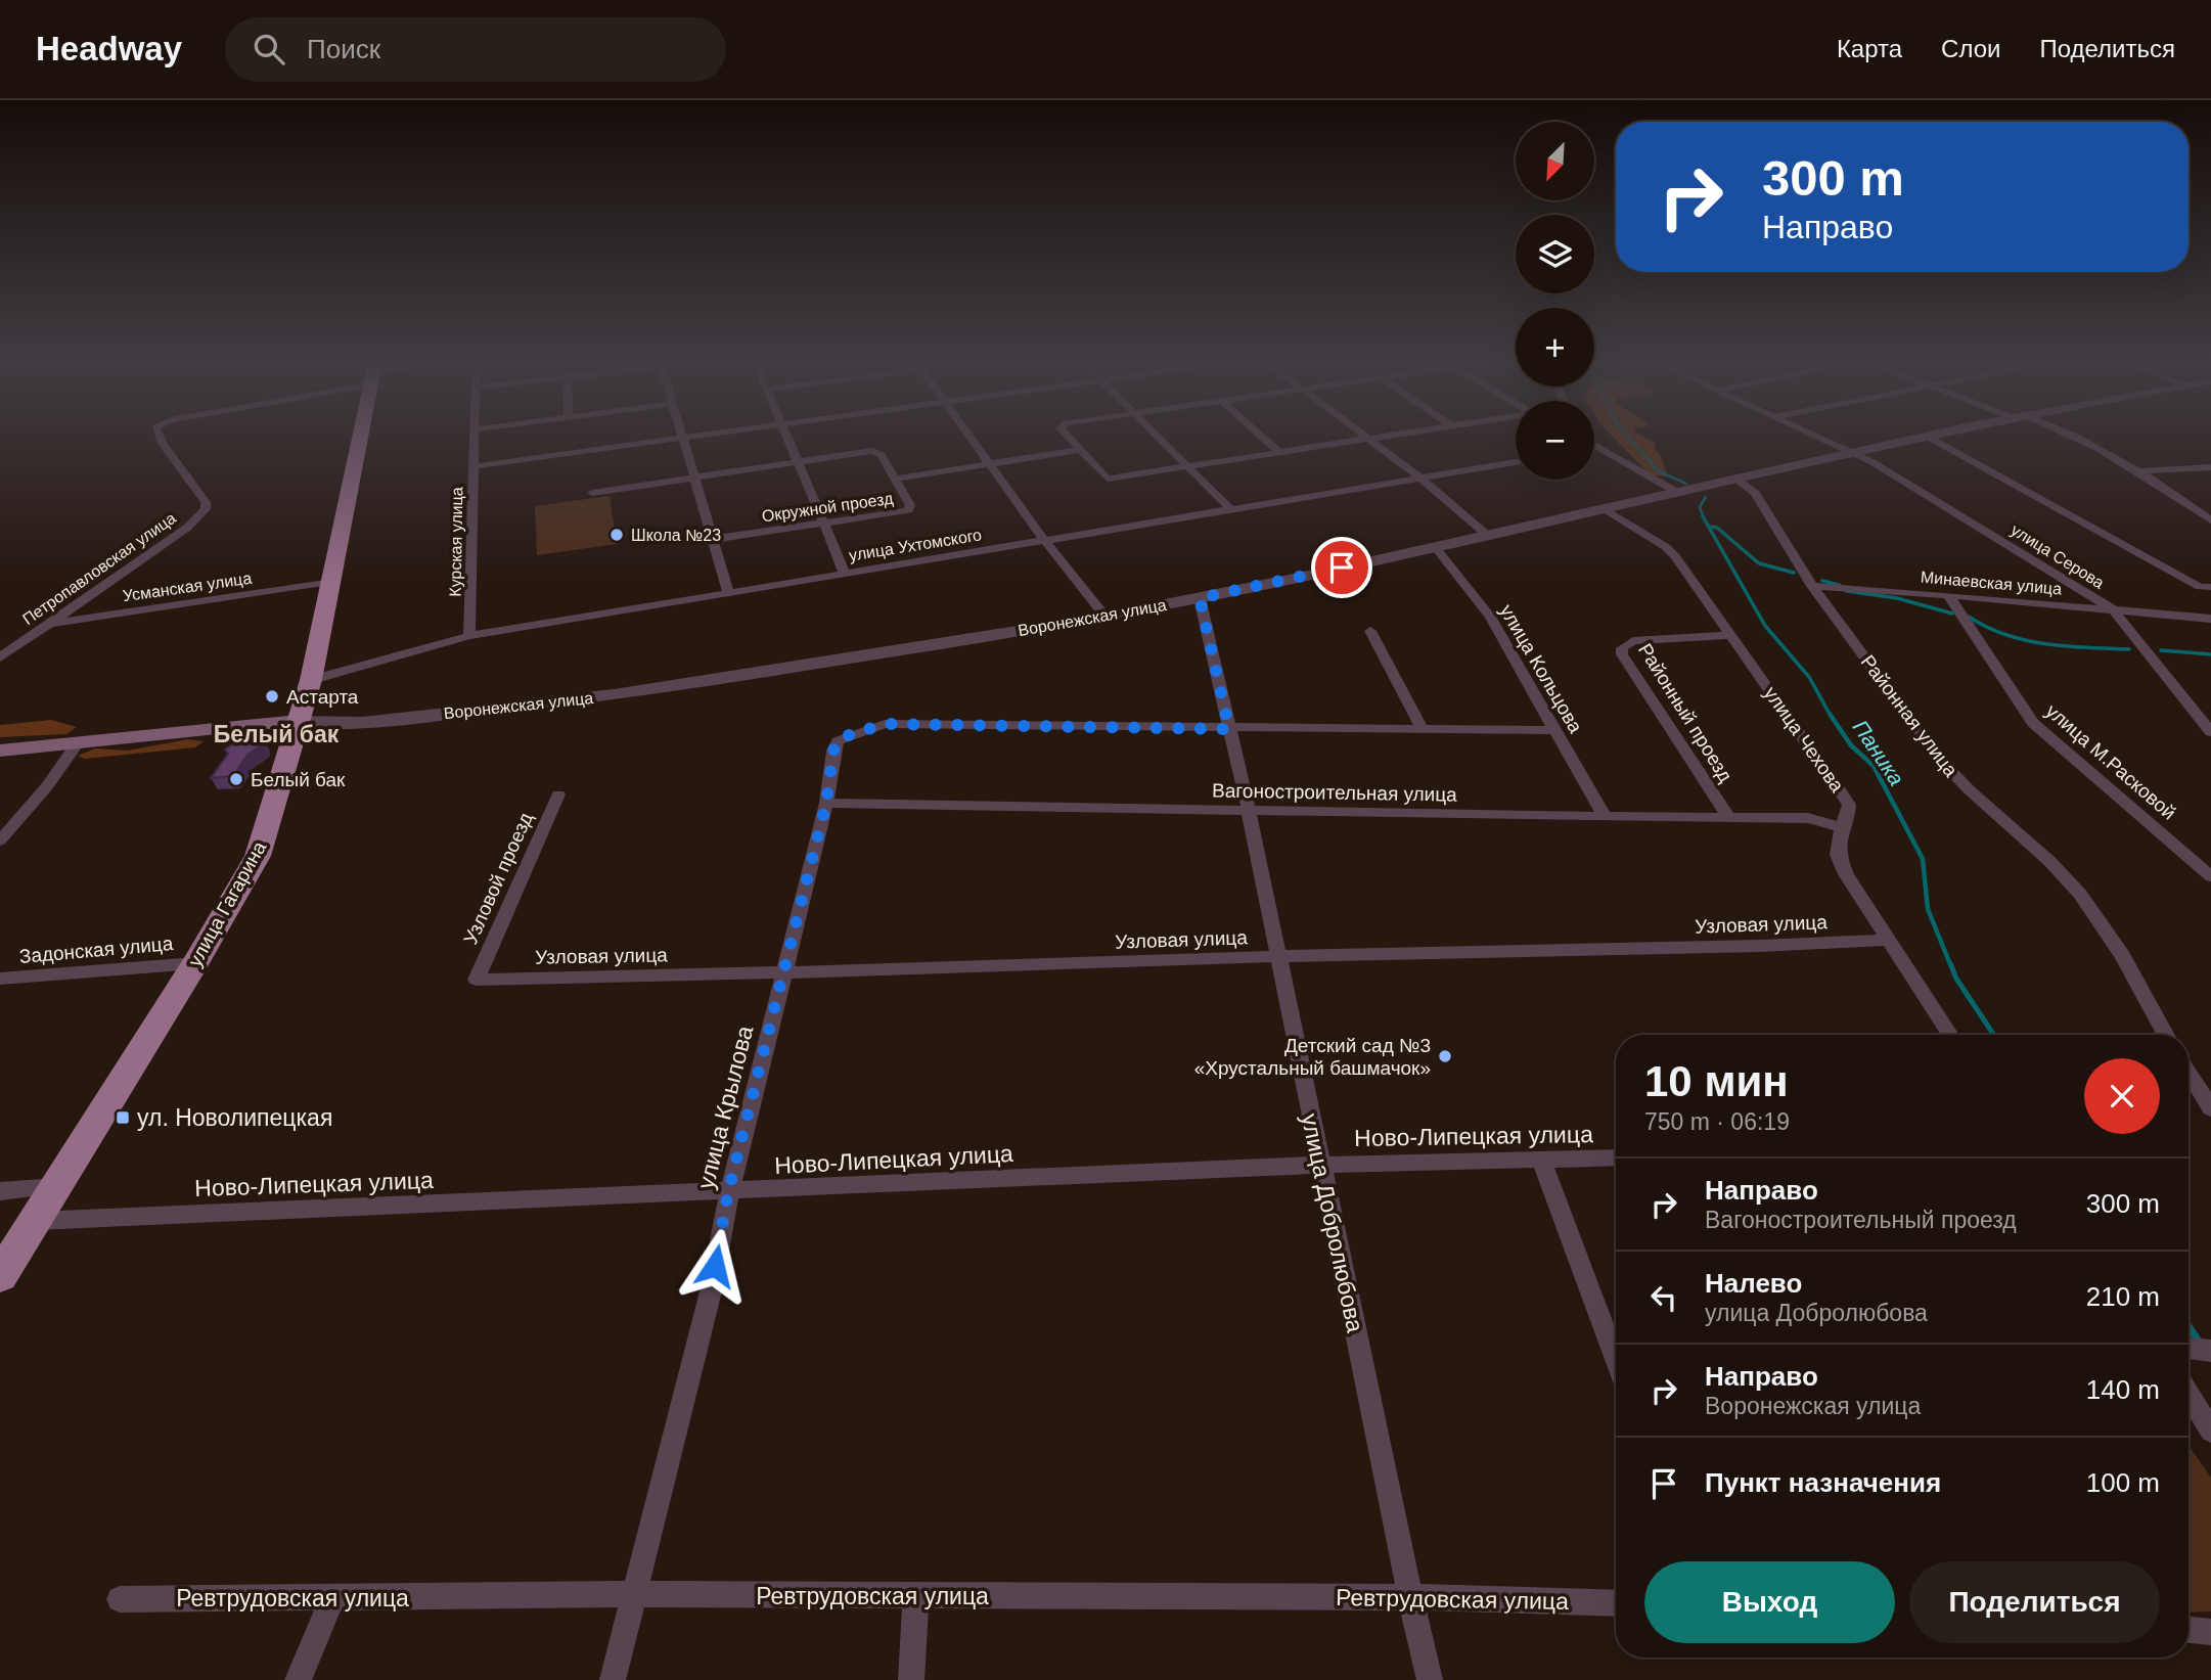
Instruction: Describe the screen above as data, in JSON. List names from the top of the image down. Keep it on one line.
{"streets":{"main road":["Воронежская улица","улица Гагарина"],"street":["Окружной проезд","Курская улица","улица Ухтомского","улица Серова","Петропавловская улица","Минаевская улица","Усманская улица","улица Кольцова","Районный проезд","Районная улица","улица Чехова","улица М.Расковой","Вагоностроительная улица","Узловой проезд","Узловая улица","Задонская улица","улица Крылова","Ново-Липецкая улица","улица Добролюбова","Ревтрудовская улица"]},"crossings":[["Курская улица","улица Ухтомского"],["улица Ухтомского","улица Гагарина"],["улица Серова","Минаевская улица"],["улица Серова","Воронежская улица"],["Петропавловская улица","Усманская улица"],["Минаевская улица","Районная улица"],["Минаевская улица","улица М.Расковой"],["Усманская улица","улица Гагарина"],["Воронежская улица","улица Кольцова"],["Воронежская улица","Районная улица"],["Воронежская улица","улица Чехова"],["Воронежская улица","улица Гагарина"],["Воронежская улица","улица Добролюбова"],["улица Кольцова","Вагоностроительная улица"],["Районный проезд","улица Чехова"],["Районный проезд","Вагоностроительная улица"],["улица Чехова","Вагоностроительная улица"],["улица Чехова","Узловая улица"],["Вагоностроительная улица","улица Крылова"],["Вагоностроительная улица","улица Добролюбова"],["Узловой проезд","Узловая улица"],["улица Гагарина","Задонская улица"],["улица Гагарина","Ново-Липецкая улица"],["Узловая улица","улица Крылова"],["Узловая улица","улица Добролюбова"],["улица Крылова","Ново-Липецкая улица"],["улица Крылова","улица Добролюбова"],["улица Крылова","Ревтрудовская улица"],["Ново-Липецкая улица","улица Добролюбова"],["улица Добролюбова","Ревтрудовская улица"]],"districts":["Белый бак"],"water":["Паника"],"places":{"other":["Школа №23","Астарта","Белый бак","Детский сад №3 «Хрустальный башмачок»"],"transit":["ул. Новолипецкая"]},"north":"bottom left","page":{"header":"Headway","search":"Поиск","nav":["Карта","Слои","Поделиться"],"map_buttons":["+","−"],"turn":["300 m","Направо"],"heading":["10 мин","750 m · 06:19"],"list":[{"name":"Направо","note":"Вагоностроительный проезд","value":"300 m"},{"name":"Налево","note":"улица Добролюбова","value":"210 m"},{"name":"Направо","note":"Воронежская улица","value":"140 m"},{"name":"Пункт назначения","value":"100 m"}],"buttons":["Выход","Поделиться"]}}
